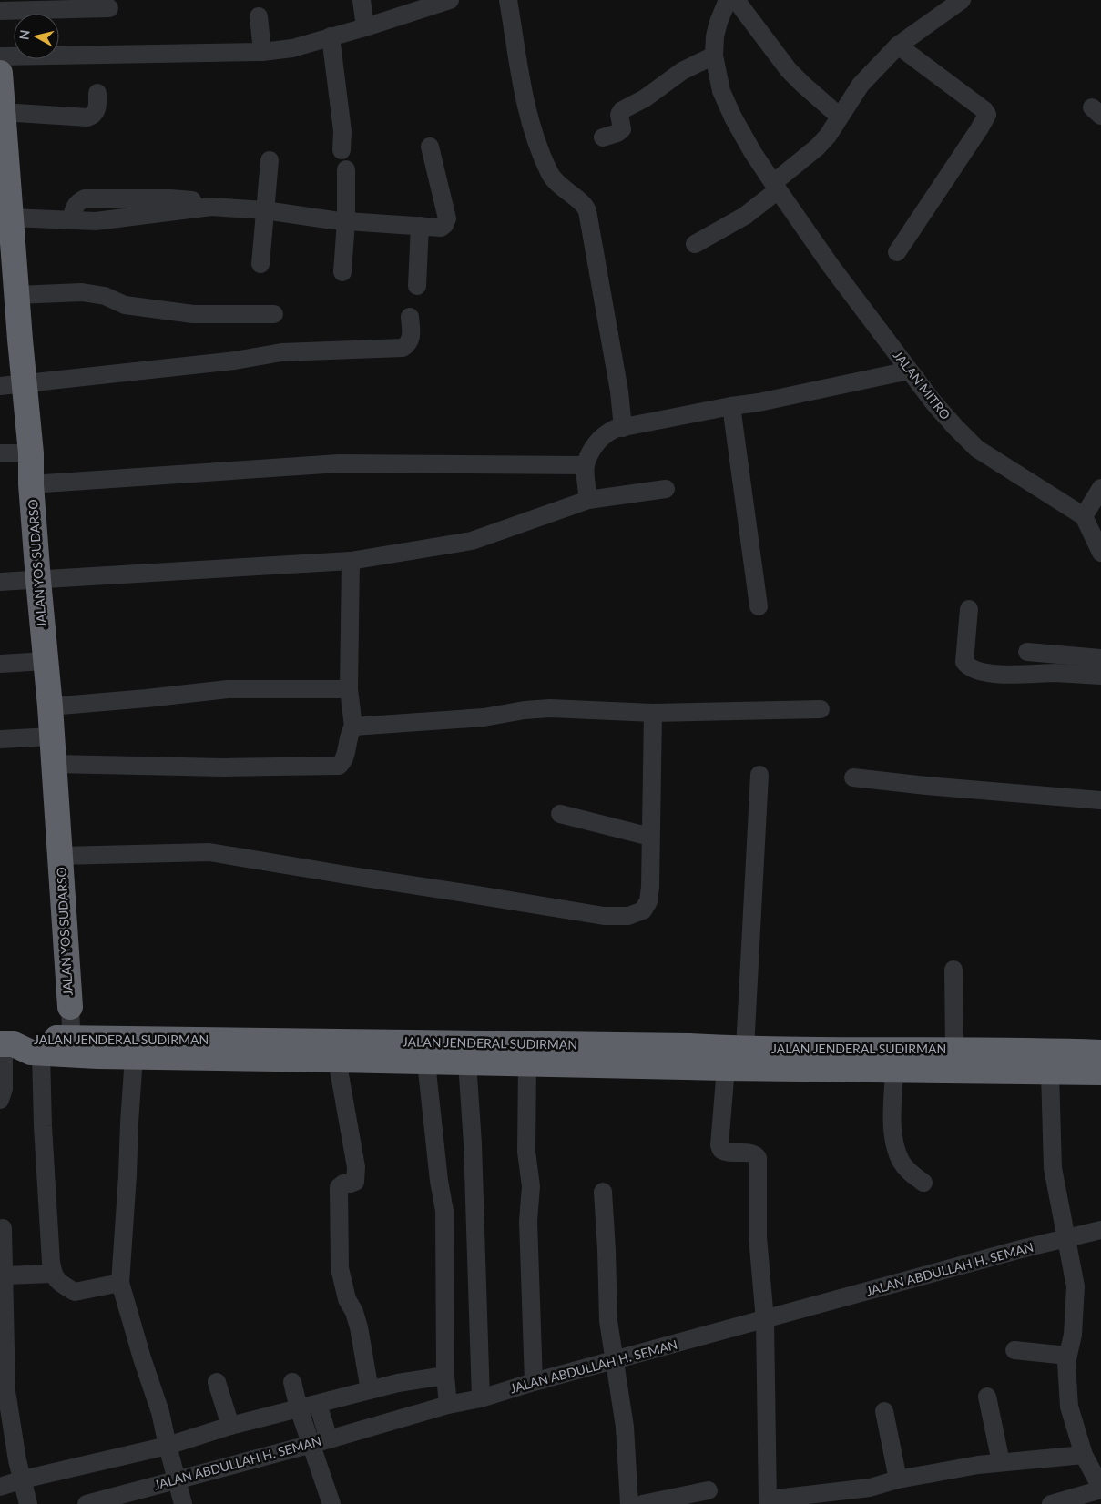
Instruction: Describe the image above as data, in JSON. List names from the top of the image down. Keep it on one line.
{"streets":{"highway":["JALAN YOS SUDARSO","JALAN JENDERAL SUDIRMAN"],"street":["JALAN MITRO","JALAN ABDULLAH H. SEMAN"]},"crossings":[["JALAN YOS SUDARSO","JALAN JENDERAL SUDIRMAN"]],"north":"left"}
